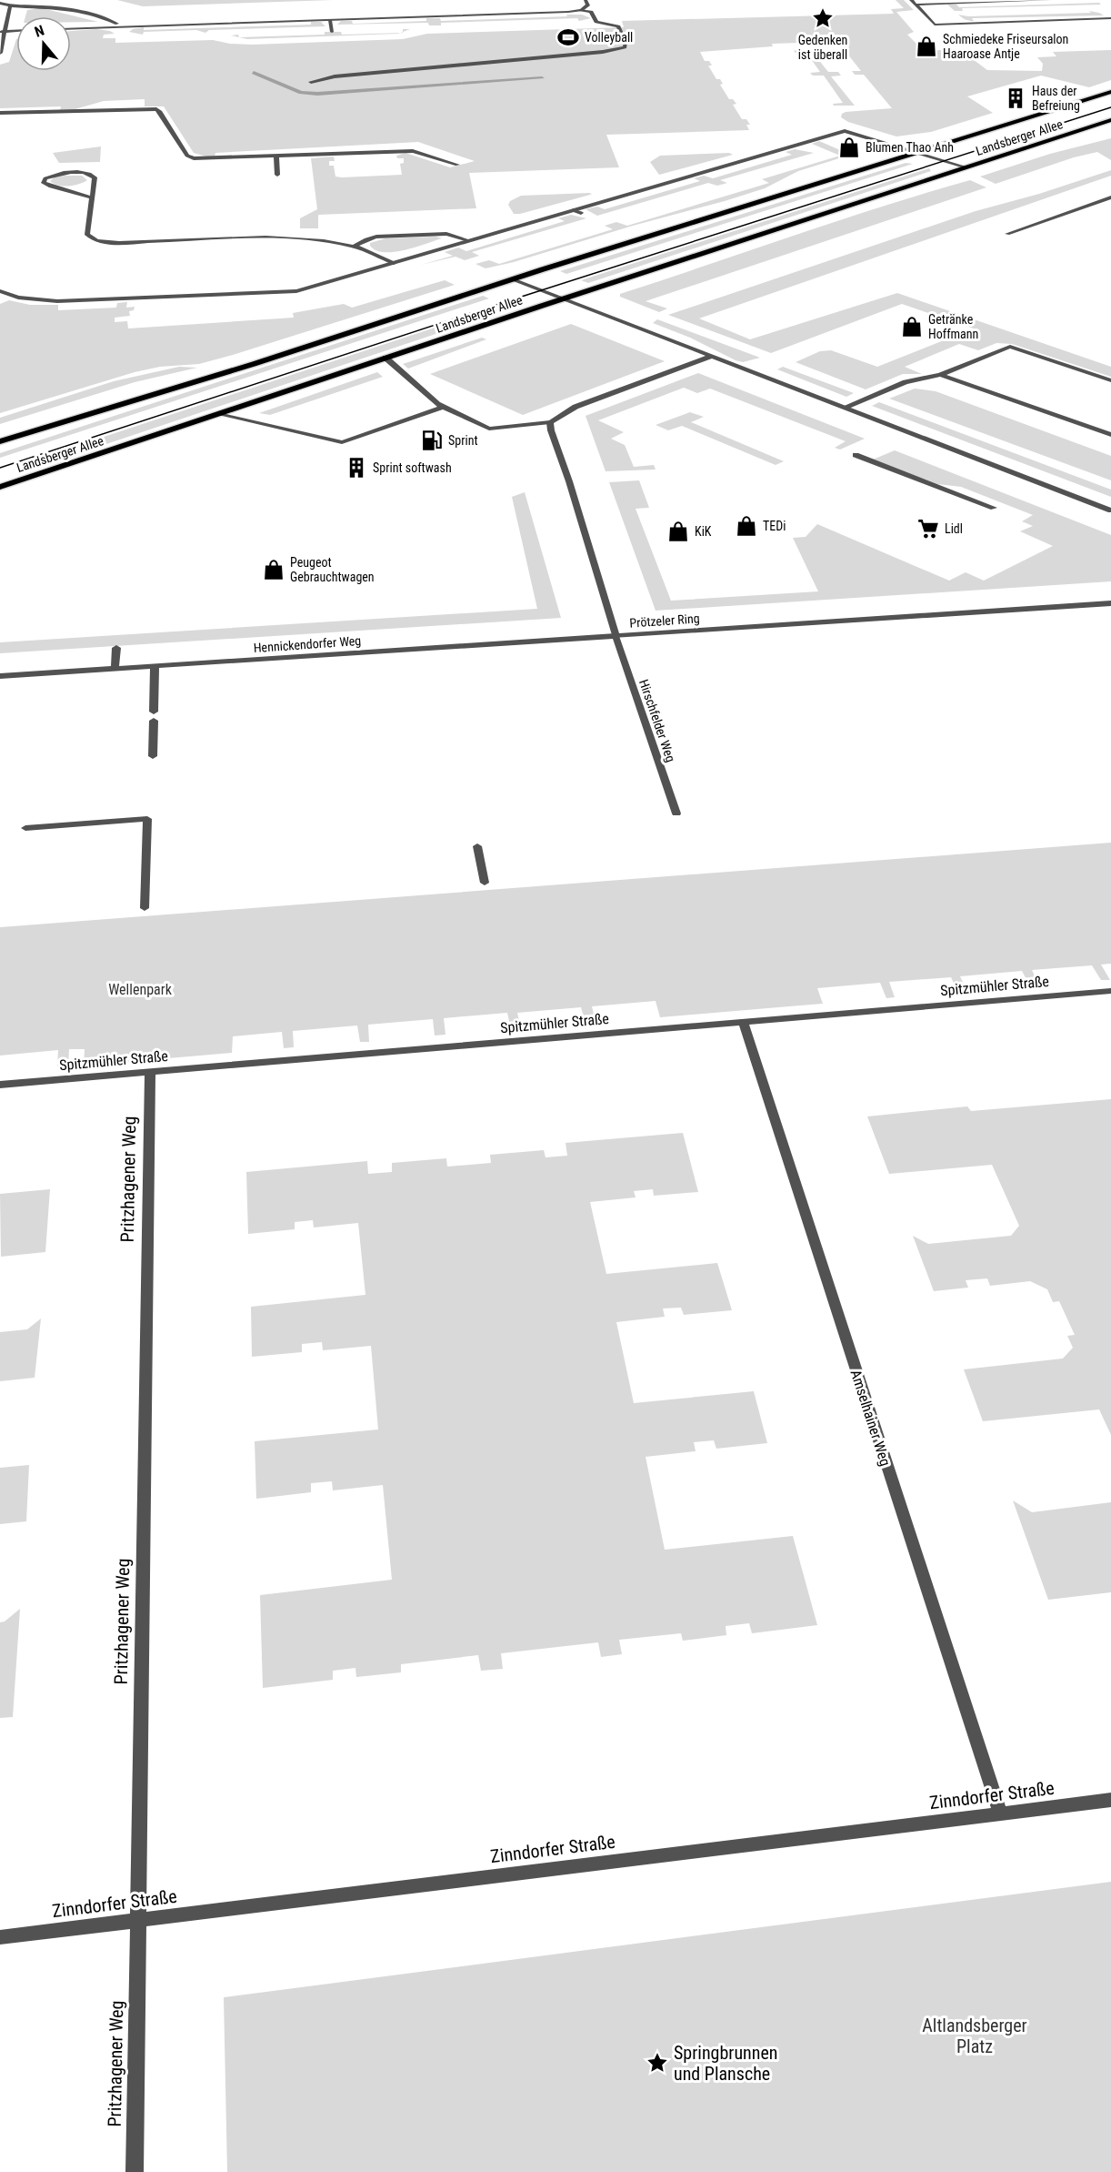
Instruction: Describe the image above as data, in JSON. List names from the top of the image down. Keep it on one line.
{"streets":{"main road":["Landsberger Allee"],"street":["Prötzeler Ring","Hennickendorfer Weg","Hirschfelder Weg","Spitzmühler Straße","Pritzhagener Weg","Amselhainer Weg","Zinndorfer Straße"]},"crossings":[["Prötzeler Ring","Hennickendorfer Weg"],["Prötzeler Ring","Hirschfelder Weg"],["Hennickendorfer Weg","Hirschfelder Weg"],["Spitzmühler Straße","Pritzhagener Weg"],["Spitzmühler Straße","Amselhainer Weg"],["Pritzhagener Weg","Zinndorfer Straße"],["Amselhainer Weg","Zinndorfer Straße"]],"parks":["Wellenpark","Altlandsberger Platz"],"places":{"place":["Gedenken ist überall","Springbrunnen und Plansche"],"sports":["Volleyball"],"shop":["Schmiedeke Friseursalon Haaroase Antje","Blumen Thao Anh","Getränke Hoffmann","TEDi","KiK","Peugeot Gebrauchtwagen"],"building":["Haus der Befreiung","Sprint softwash"],"fuel station":["Sprint"],"supermarket":["Lidl"]},"north":"top"}
